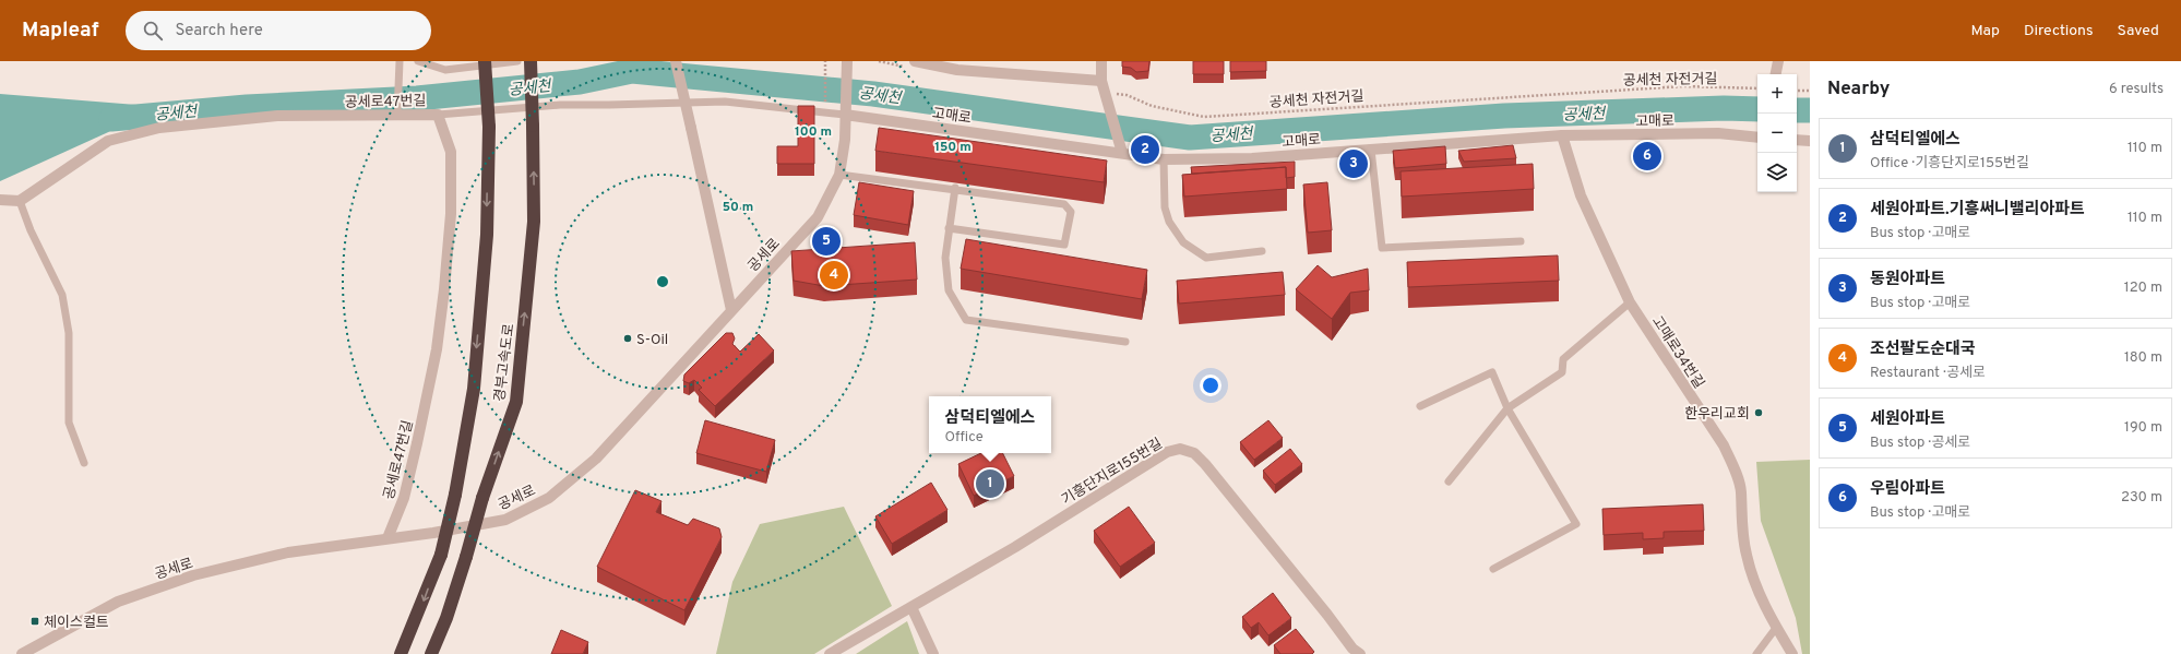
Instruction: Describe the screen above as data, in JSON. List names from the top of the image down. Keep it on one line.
{"streets":{"highway":["경부고속도로"],"street":["공세로47번길","고매로","공세로","고매로34번길","기흥단지로155번길"],"path":["공세천 자전거길"]},"crossings":[["공세로47번길","공세로"],["고매로","공세로"],["고매로","고매로34번길"]],"water":["공세천"],"places":{"other":["S-Oil","한우리교회"],"transit":["체이스컬트"]},"page":{"header":"Mapleaf","search":"Search here","nav":["Map","Directions","Saved"],"heading":["Nearby","6 results"],"map_buttons":["+","−"],"list":[{"mark":"1","name":"삼덕티엘에스","note":"Office · 기흥단지로155번길","value":"110 m"},{"mark":"2","name":"세원아파트.기흥써니밸리아파트","note":"Bus stop · 고매로","value":"110 m"},{"mark":"3","name":"동원아파트","note":"Bus stop · 고매로","value":"120 m"},{"mark":"4","name":"조선팔도순대국","note":"Restaurant · 공세로","value":"180 m"},{"mark":"5","name":"세원아파트","note":"Bus stop · 공세로","value":"190 m"},{"mark":"6","name":"우림아파트","note":"Bus stop · 고매로","value":"230 m"}],"pins":["2","6","3","5","4","1"],"popup":["삼덕티엘에스","Office"]},"rings":["100 m","150 m","50 m"]}
